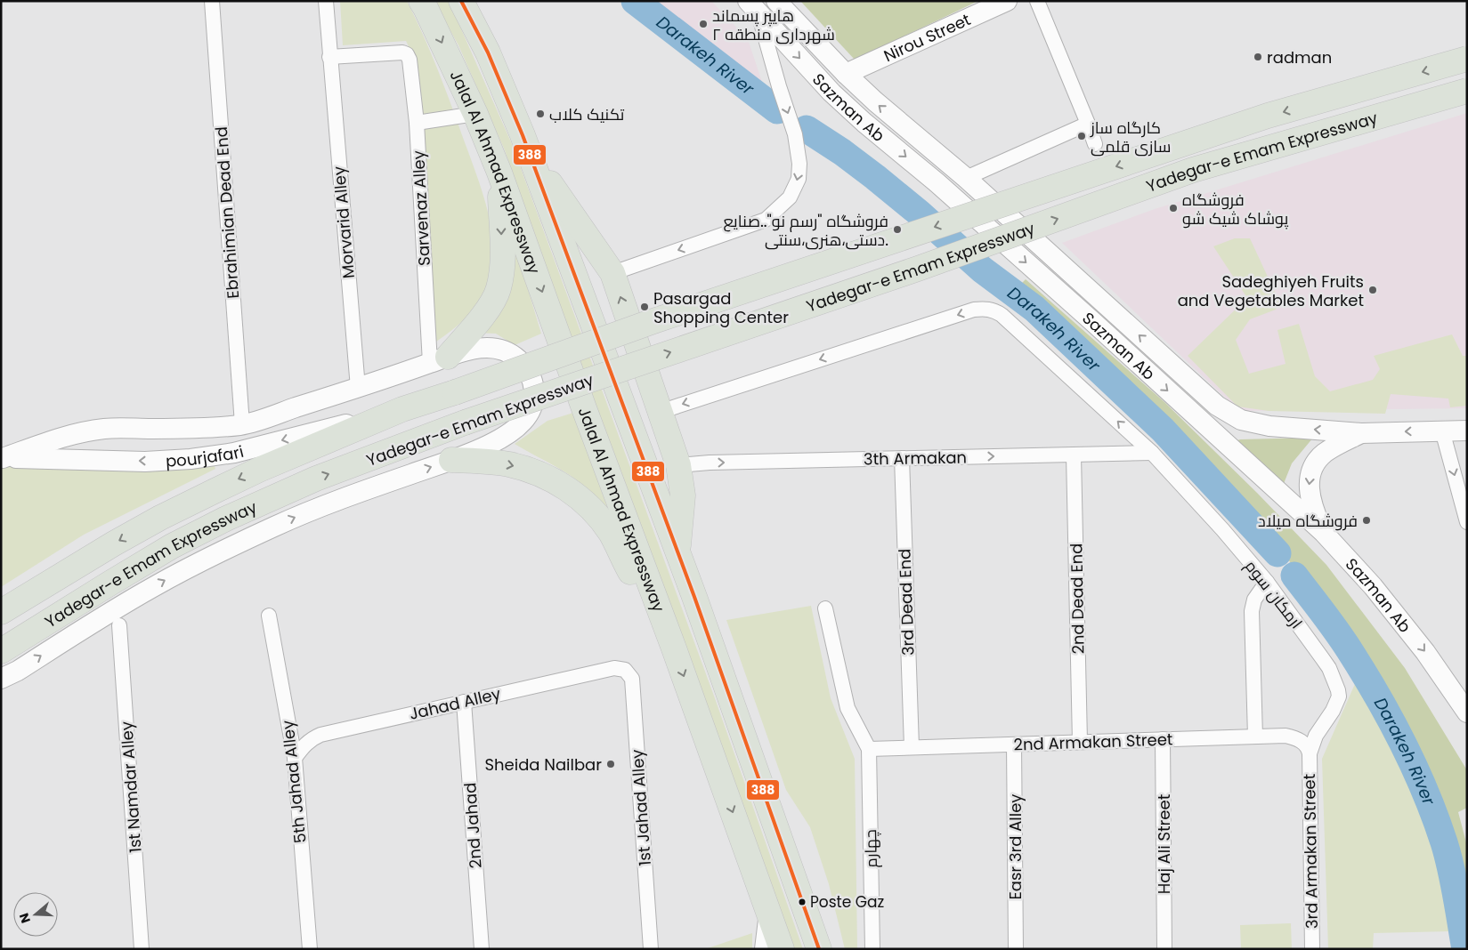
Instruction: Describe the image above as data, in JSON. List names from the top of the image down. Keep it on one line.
{"streets":{"highway":["Yadegar-e Emam Expressway","Jalal Al Ahmad Expressway"],"main road":["Nirou Street","Sazman Ab","pourjafari"],"street":["Sarvenaz Alley","Ebrahimian Dead End","Morvarid Alley","3th Armakan","ارمکان سوم","2nd Dead End","3rd Dead End","Jahad Alley","2nd Armakan Street","5th Jahad Alley","1st Namdar Alley","1st Jahad Alley","2nd Jahad","Haj Ali Street","Easr 3rd Alley","چهارم","3rd Armakan Street"]},"crossings":[["Nirou Street","Sazman Ab"],["Yadegar-e Emam Expressway","pourjafari"],["Sarvenaz Alley","Morvarid Alley"],["3th Armakan","ارمکان سوم"],["3th Armakan","2nd Dead End"],["3th Armakan","3rd Dead End"],["ارمکان سوم","2nd Armakan Street"],["ارمکان سوم","3rd Armakan Street"],["2nd Dead End","2nd Armakan Street"],["3rd Dead End","2nd Armakan Street"],["Jahad Alley","5th Jahad Alley"],["Jahad Alley","1st Jahad Alley"],["Jahad Alley","2nd Jahad"],["2nd Armakan Street","Haj Ali Street"],["2nd Armakan Street","Easr 3rd Alley"],["2nd Armakan Street","چهارم"],["2nd Armakan Street","3rd Armakan Street"]],"one_way":["3th Armakan","ارمکان سوم"],"water":["Darakeh River"],"places":["هایپر پسماند شهرداری منطقه ۲","radman","تکنیک کلاب","کارگاه ساز سازی قلمی","فروشگاه پوشاک شیک شو","فروشگاه \"رسم نو\"..صنایع دستی،هنری،سنتی.","Sadeghiyeh Fruits and Vegetables Market","Pasargad Shopping Center","فروشگاه میلاد","Sheida Nailbar","Poste Gaz"],"lines":["transit line 388"],"north":"left"}
